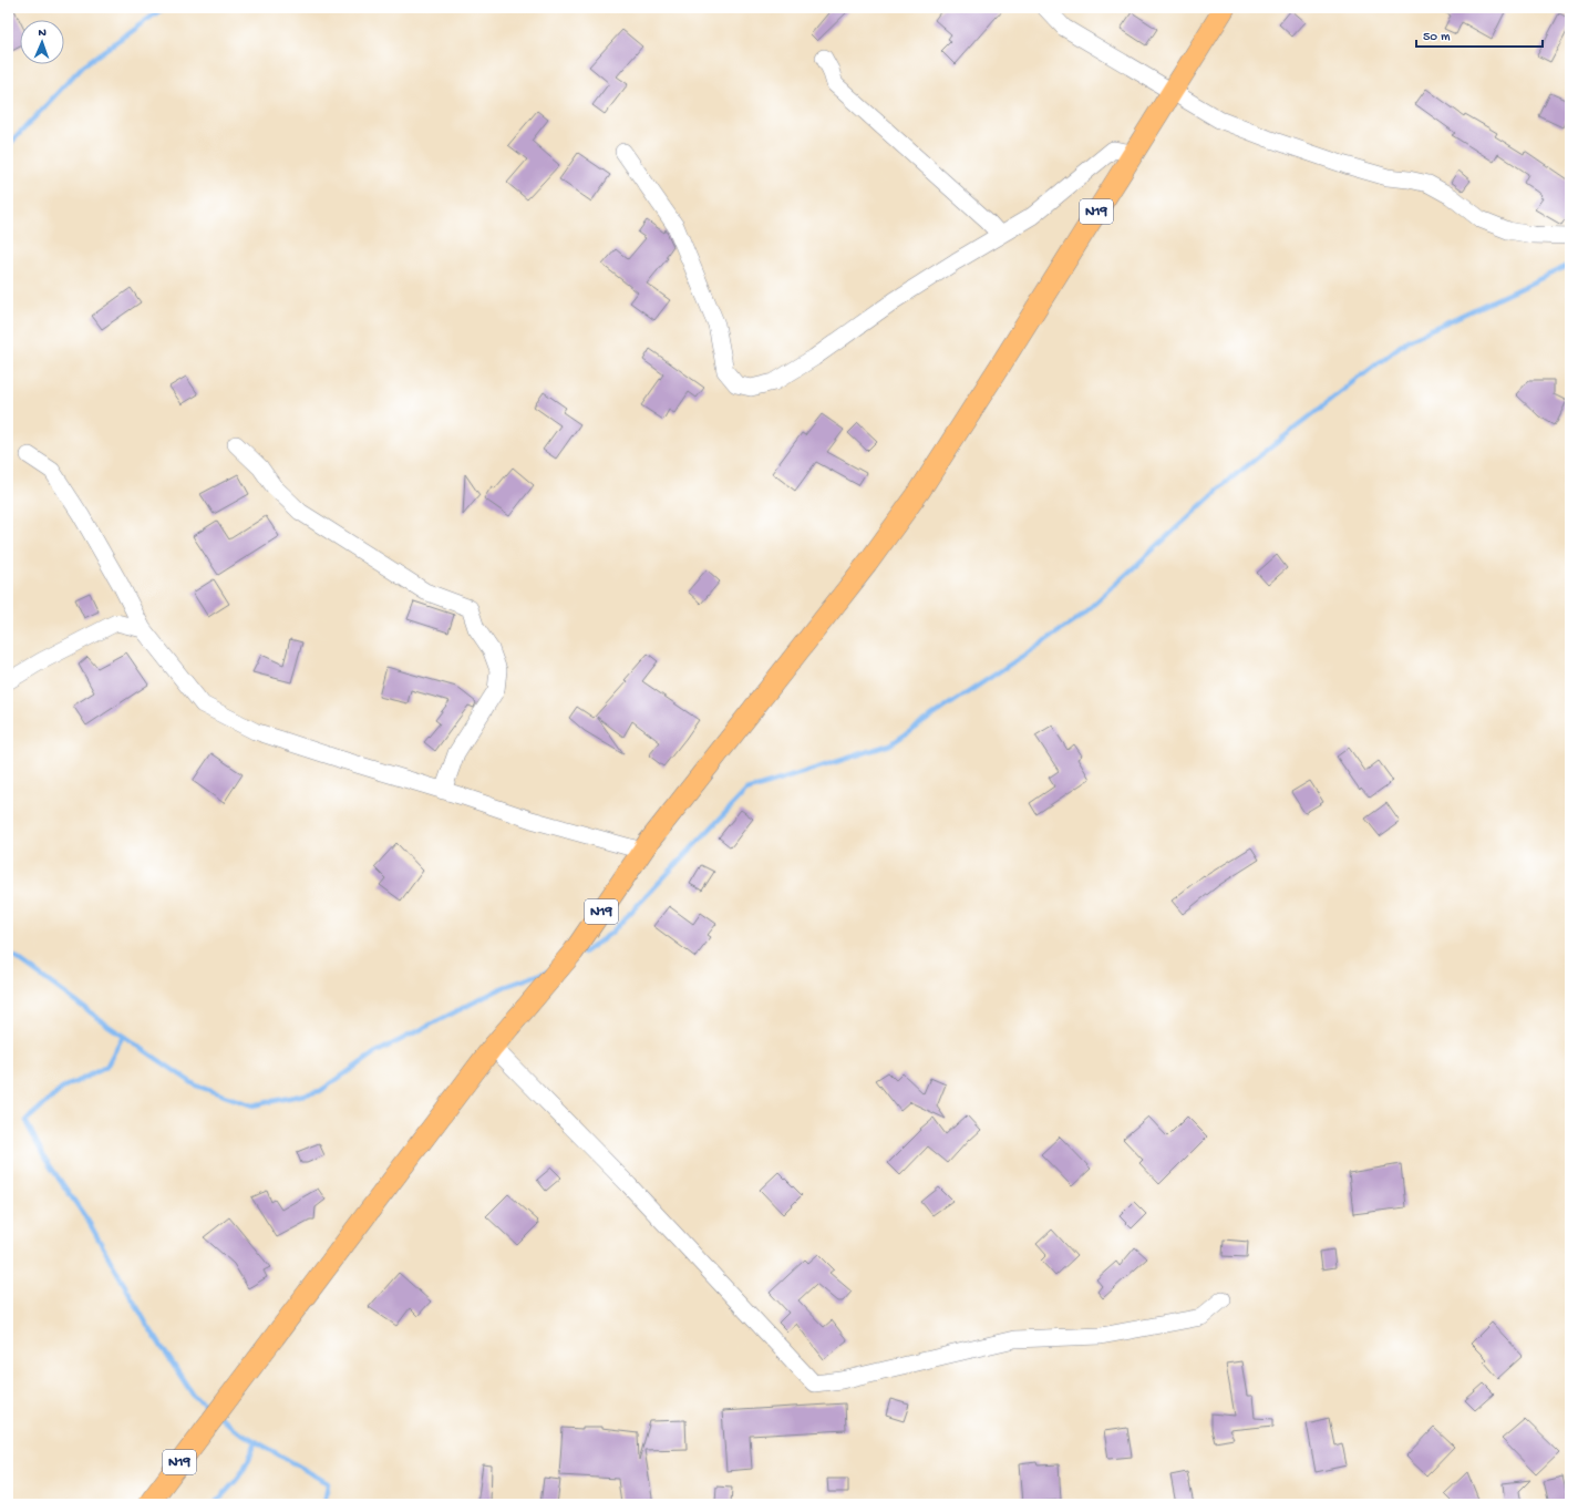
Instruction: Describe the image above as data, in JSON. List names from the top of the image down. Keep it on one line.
{"streets":{"main road":["N19"]},"scale_bar":"50 m","north":"top"}
